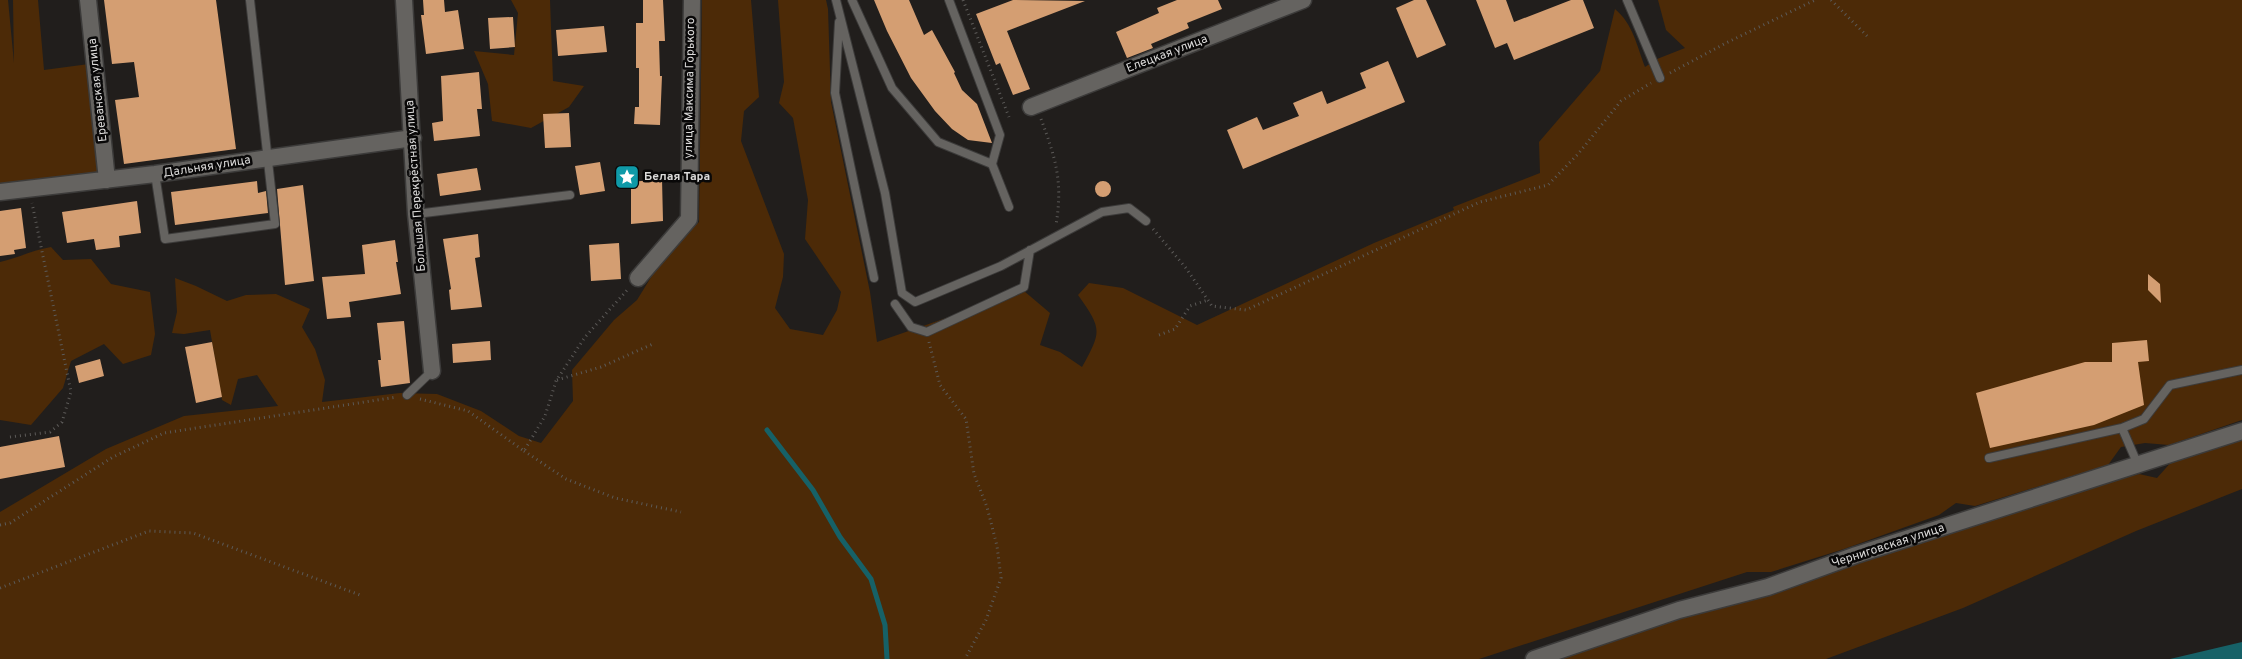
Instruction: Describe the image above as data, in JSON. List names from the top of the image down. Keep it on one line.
{"streets":{"street":["Елецкая улица","улица Максима Горького","Ереванская улица","Дальняя улица","Большая Перекрёстная улица","Черниговская улица"]},"crossings":[["Ереванская улица","Дальняя улица"],["Дальняя улица","Большая Перекрёстная улица"]],"places":{"place":["Белая Тара"]}}
